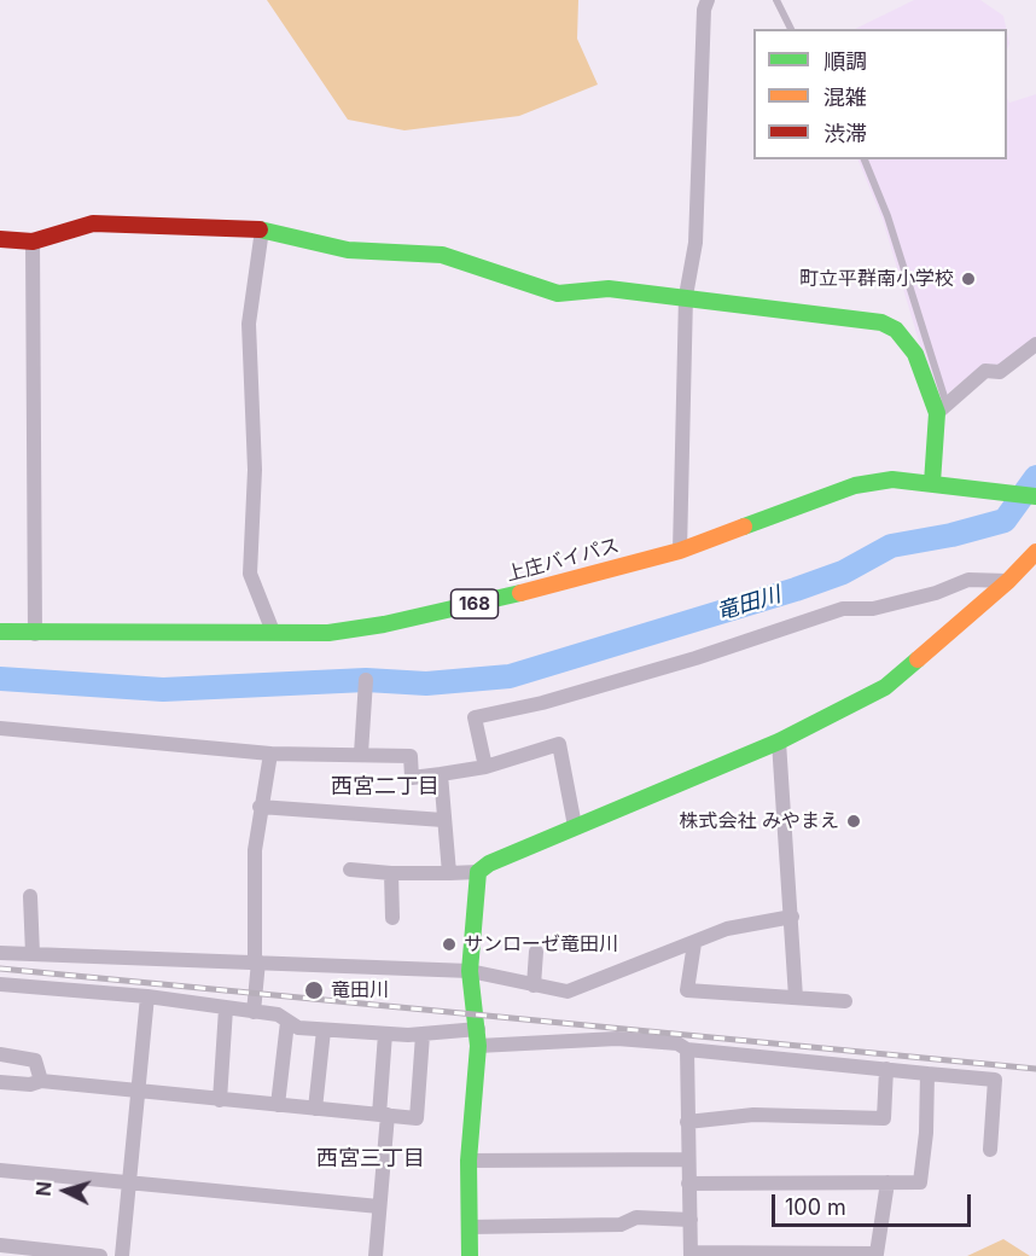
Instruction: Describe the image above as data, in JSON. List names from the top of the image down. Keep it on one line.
{"streets":{"main road":["上庄バイパス","168"]},"districts":["西宮二丁目","西宮三丁目"],"water":["竜田川"],"places":["町立平群南小学校","株式会社 みやまえ","サンローゼ竜田川","竜田川"],"legend":["順調","混雑","渋滞"],"scale_bar":"100 m","north":"left"}
